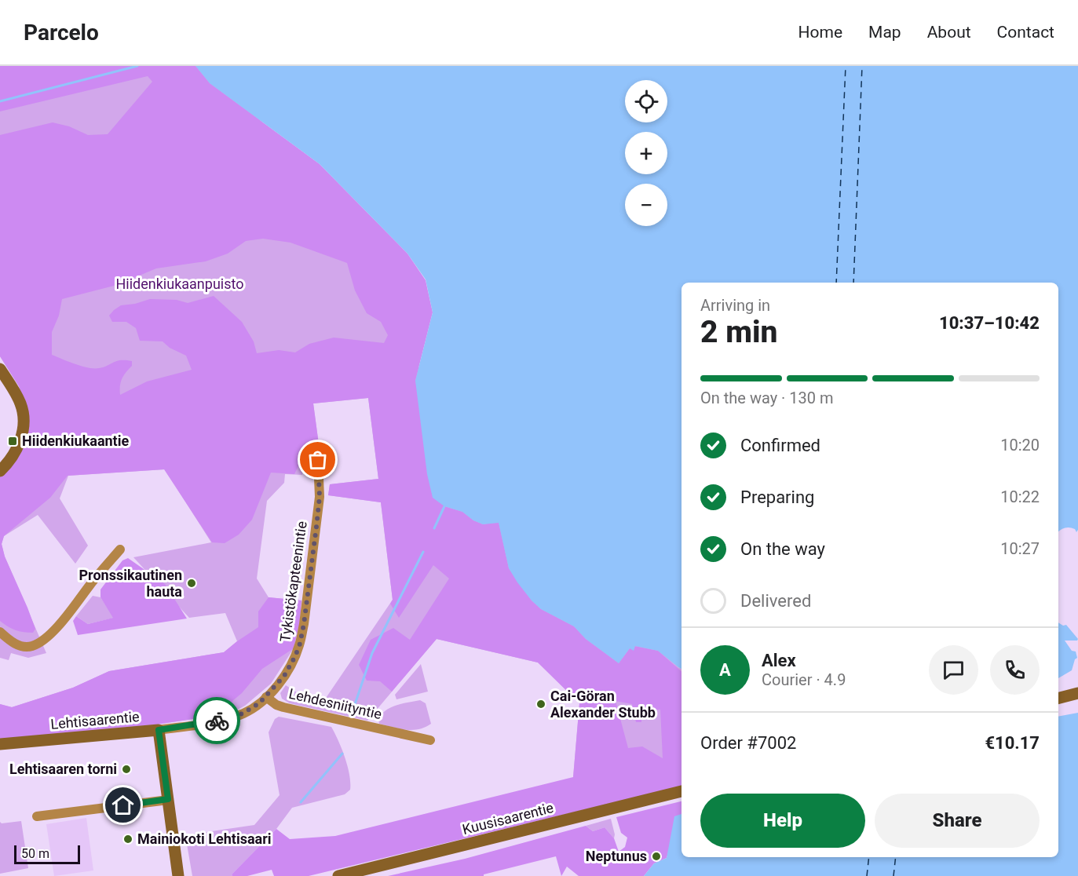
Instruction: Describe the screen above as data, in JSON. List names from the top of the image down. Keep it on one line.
{"streets":{"street":["Tykistökapteenintie","Lehdesniityntie","Lehtisaarentie","Kuusisaarentie"]},"crossings":[["Tykistökapteenintie","Lehdesniityntie"],["Lehdesniityntie","Lehtisaarentie"]],"parks":["Hiidenkiukaanpuisto"],"places":{"transit":["Hiidenkiukaantie"],"other":["Pronssikautinen hauta","Cai-Göran Alexander Stubb","Lehtisaaren torni","Mainiokoti Lehtisaari","Neptunus"]},"scale_bar":"50 m","page":{"header":"Parcelo","nav":["Home","Map","About","Contact"],"map_buttons":["+","−"],"heading":["2 min","Arriving in","10:37–10:42"],"panel":["Alex","Courier · 4.9","Order #7002","€10.17"],"bar":"On the way · 130 m","list":[["Confirmed","10:20"],["Preparing","10:22"],["On the way","10:27"],"Delivered"],"round":"A","buttons":["Help","Share"],"scale":"50 m"}}
